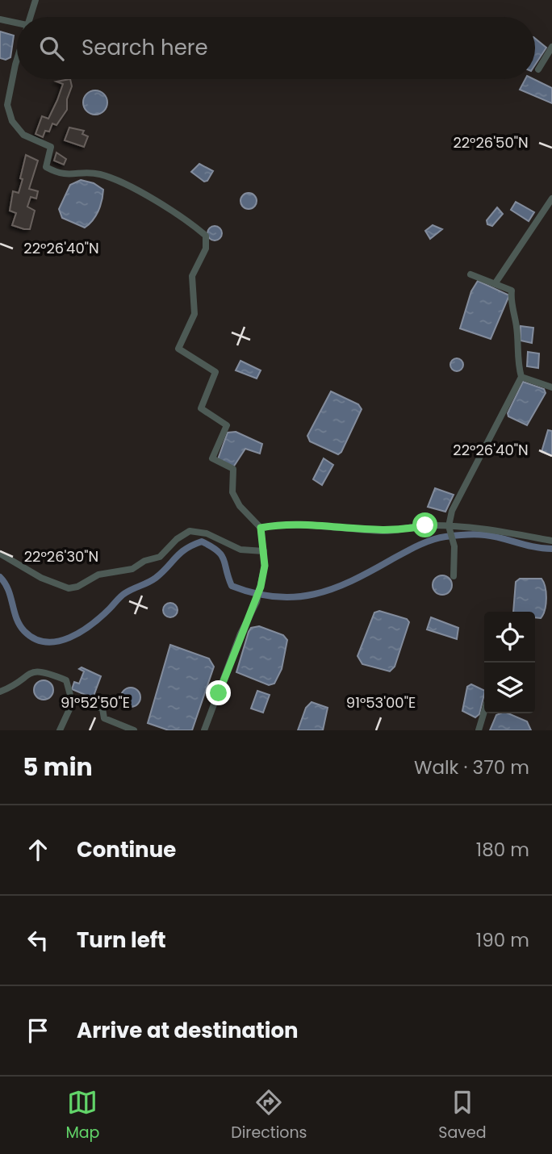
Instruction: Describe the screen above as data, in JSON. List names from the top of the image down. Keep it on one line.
{"page":{"search":"Search here","heading":["5 min","Walk · 370 m"],"list":[["Continue","180 m"],["Turn left","190 m"],"Arrive at destination"],"nav":["Map","Directions","Saved"]},"coordinates":["22°26'50\"N","22°26'40\"N","22°26'30\"N","91°52'50\"E","91°53'00\"E"]}
